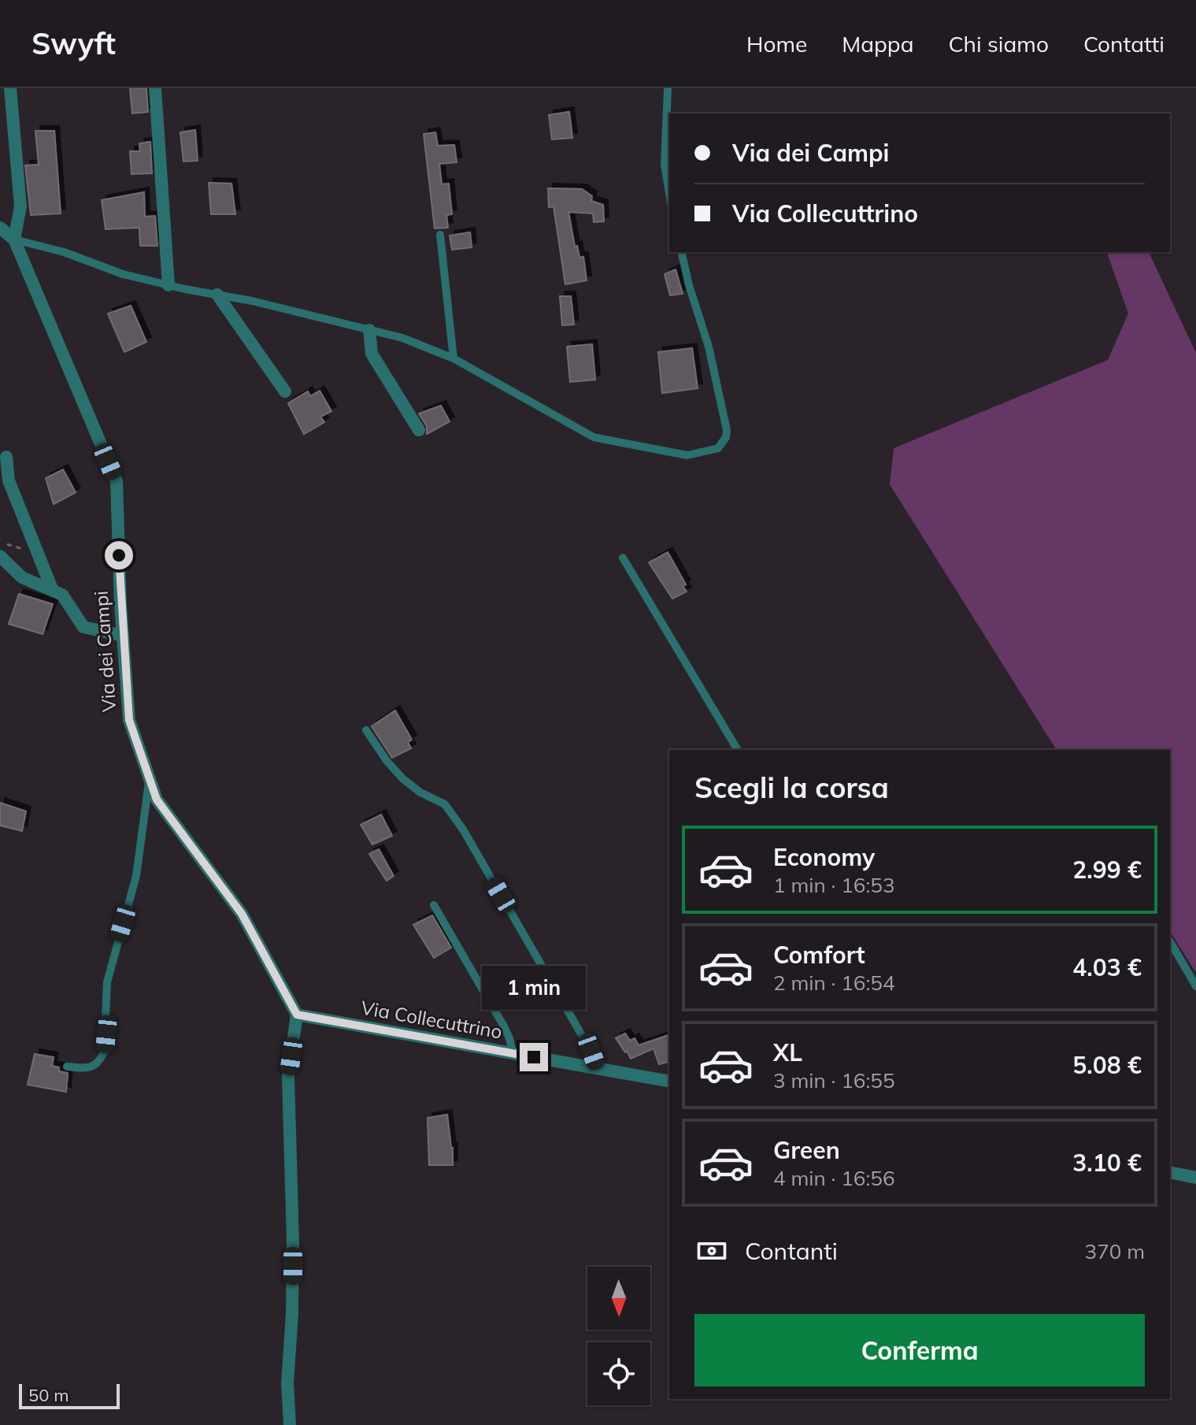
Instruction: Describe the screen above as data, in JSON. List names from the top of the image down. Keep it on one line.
{"streets":{"street":["Via dei Campi","Via Collecuttrino"]},"crossings":[["Via dei Campi","Via Collecuttrino"]],"scale_bar":"50 m","north":"bottom","page":{"header":"Swyft","nav":["Home","Mappa","Chi siamo","Contatti"],"banner":["Via dei Campi","Via Collecuttrino"],"heading":"Scegli la corsa","list":[{"name":"Economy","note":"1 min · 16:53","value":"2.99 €"},{"name":"Comfort","note":"2 min · 16:54","value":"4.03 €"},{"name":"XL","note":"3 min · 16:55","value":"5.08 €"},{"name":"Green","note":"4 min · 16:56","value":"3.10 €"}],"bubble":"1 min","pay":["Contanti","370 m"],"buttons":"Conferma","scale":"50 m"}}
